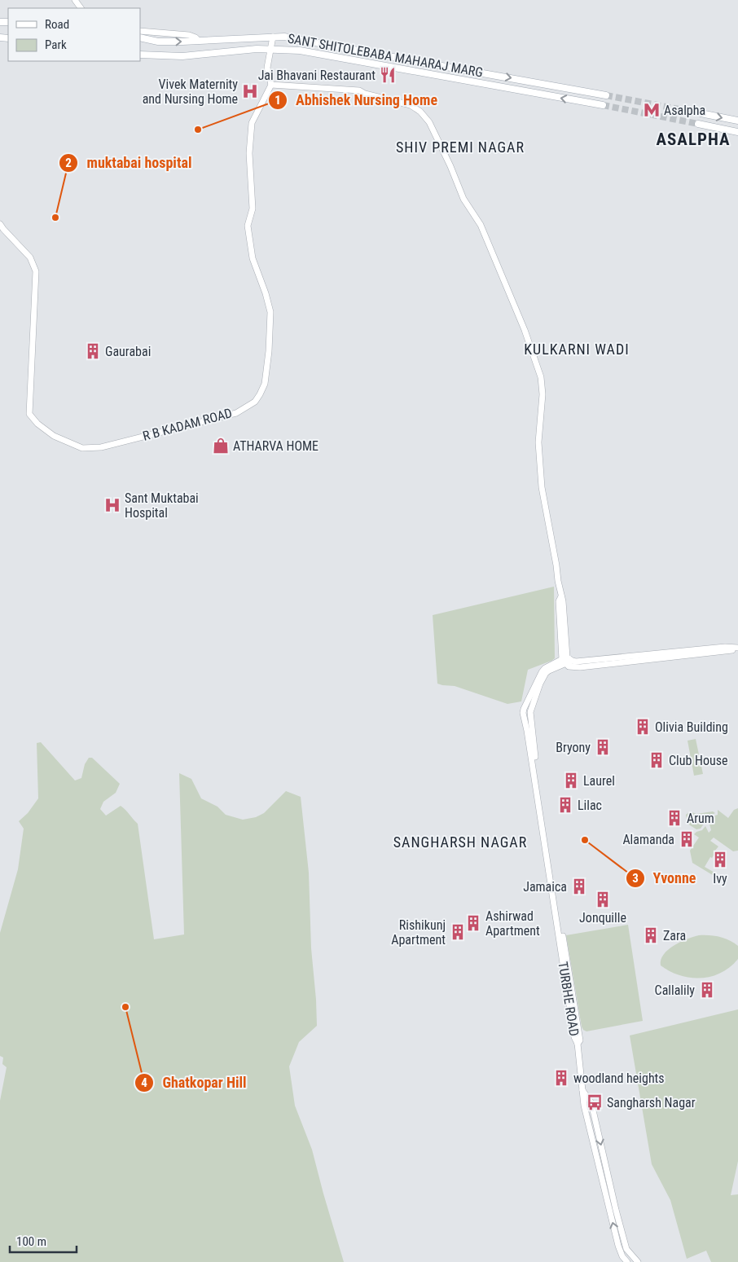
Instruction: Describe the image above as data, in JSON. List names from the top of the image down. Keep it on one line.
{"streets":{"main road":["SANT SHITOLEBABA MAHARAJ MARG"],"street":["R B KADAM ROAD","TURBHE ROAD"]},"districts":["ASALPHA","SHIV PREMI NAGAR","KULKARNI WADI","SANGHARSH NAGAR"],"places":{"restaurant":["Jai Bhavani Restaurant"],"hospital":["Vivek Maternity and Nursing Home","Sant Muktabai Hospital"],"metro station":["Asalpha"],"other":["Abhishek Nursing Home","muktabai hospital","Yvonne","Ghatkopar Hill"],"building":["Gaurabai","Olivia Building","Bryony","Club House","Laurel","Lilac","Arum","Alamanda","Ivy","Jamaica","Jonquille","Ashirwad Apartment","Rishikunj Apartment","Zara","Callalily","woodland heights"],"shop":["ATHARVA HOME"],"bus stop":["Sangharsh Nagar"]},"legend":["Road","Park"],"scale_bar":"100 m"}
